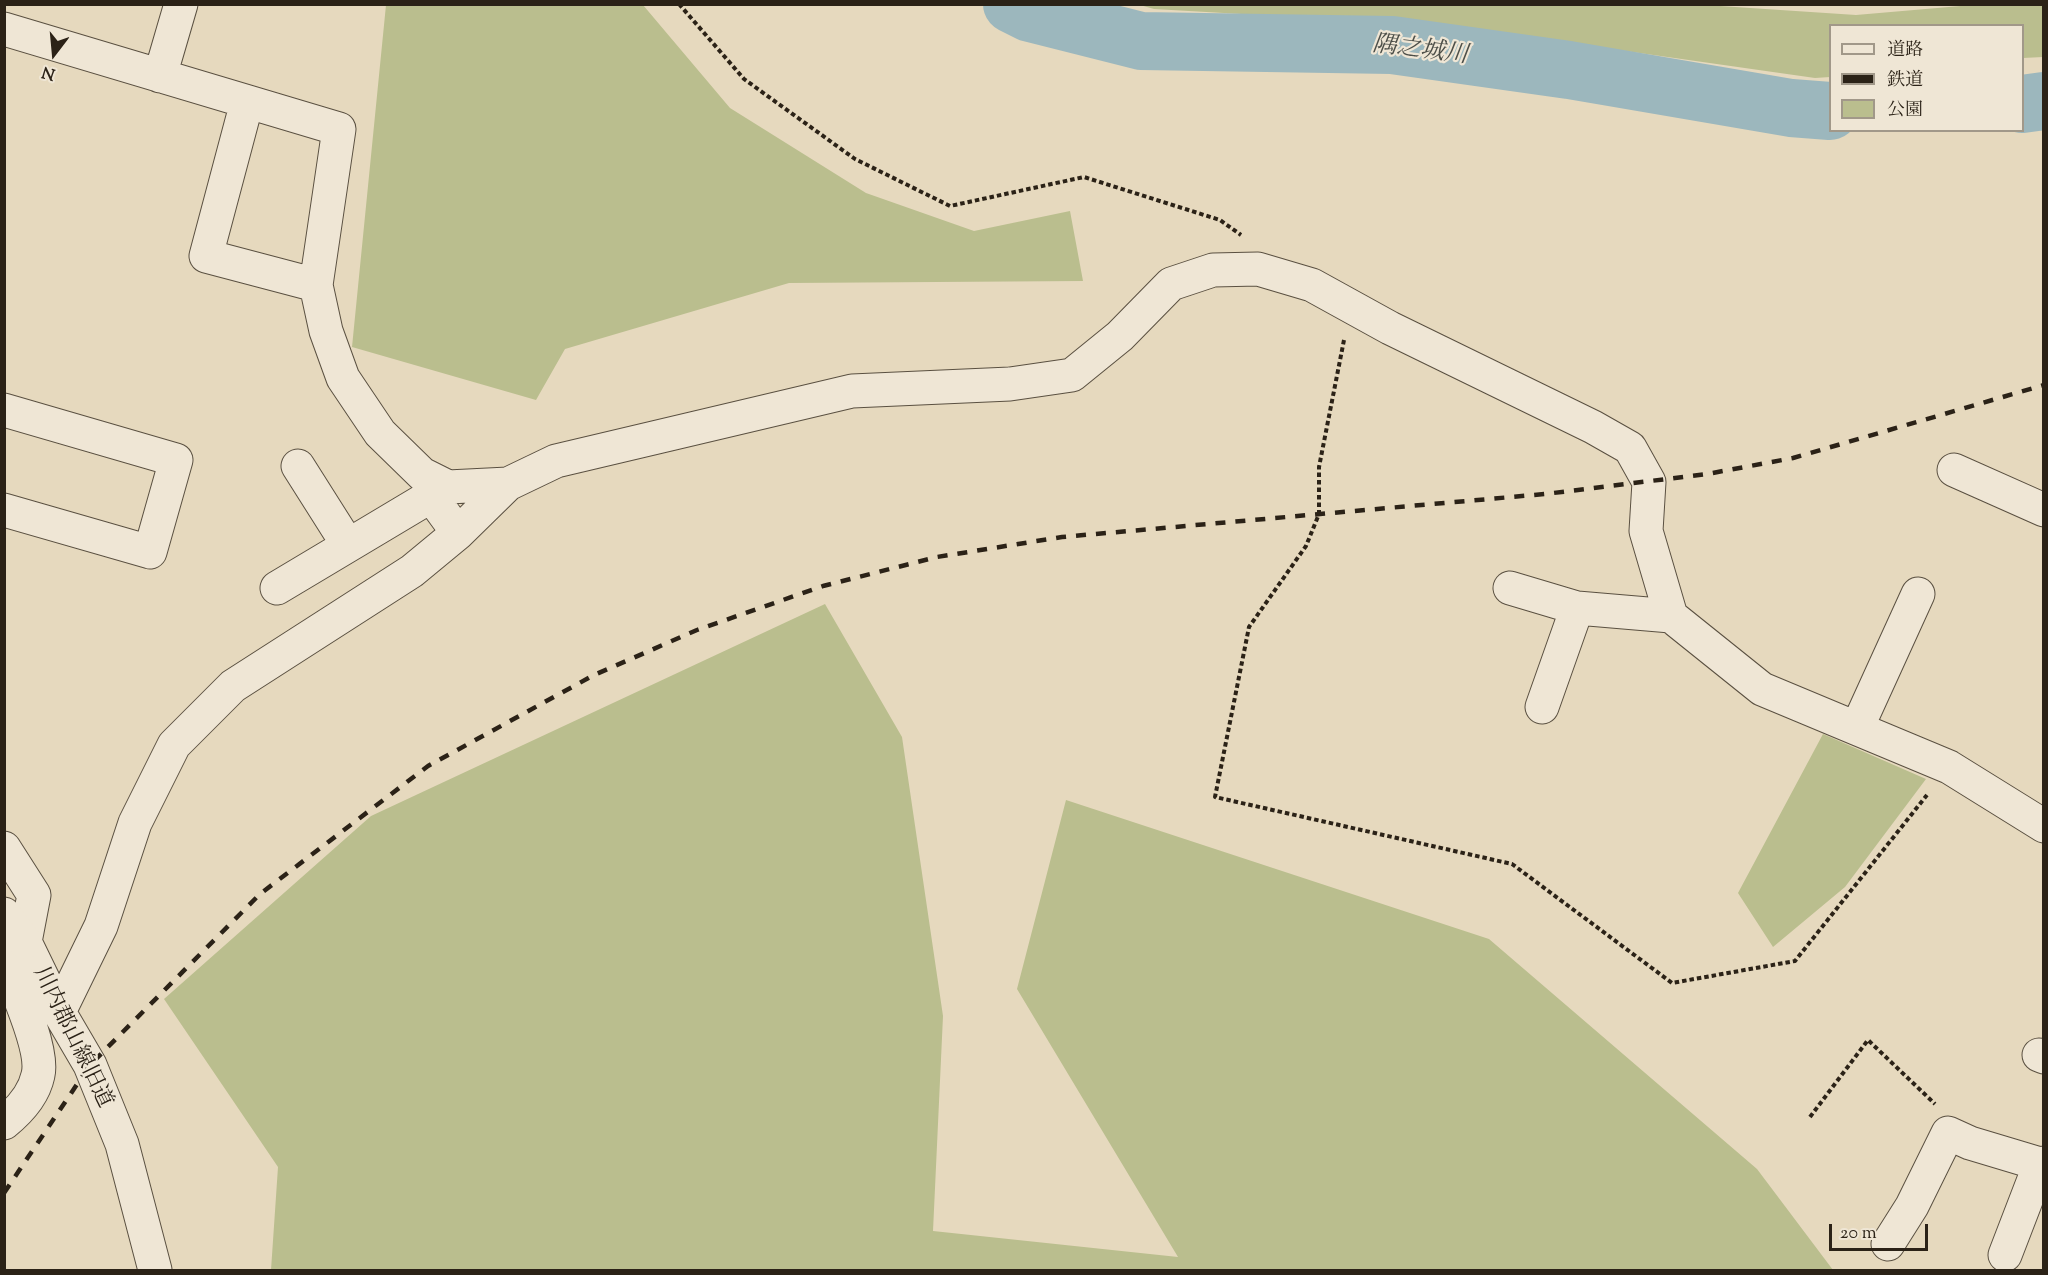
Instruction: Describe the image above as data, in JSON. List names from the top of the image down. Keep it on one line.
{"streets":{"street":["川内郡山線旧道"]},"water":["隅之城川"],"legend":["道路","鉄道","公園"],"scale_bar":"20 m","north":"bottom"}
